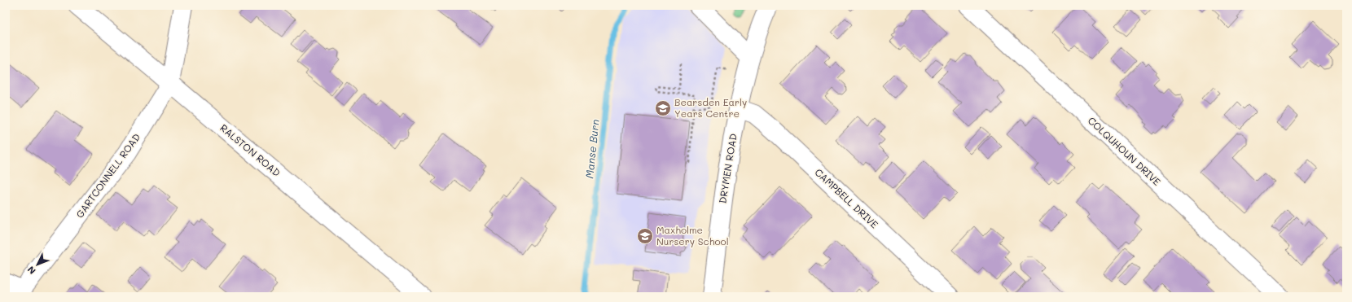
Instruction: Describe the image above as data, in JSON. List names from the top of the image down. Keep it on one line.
{"streets":{"street":["RALSTON ROAD","COLQUHOUN DRIVE","DRYMEN ROAD","GARTCONNELL ROAD","CAMPBELL DRIVE"]},"crossings":[["RALSTON ROAD","GARTCONNELL ROAD"],["DRYMEN ROAD","CAMPBELL DRIVE"]],"water":["Manse Burn"],"places":{"school or university":["Bearsden Early Years Centre","Maxholme Nursery School"]},"north":"bottom left"}
